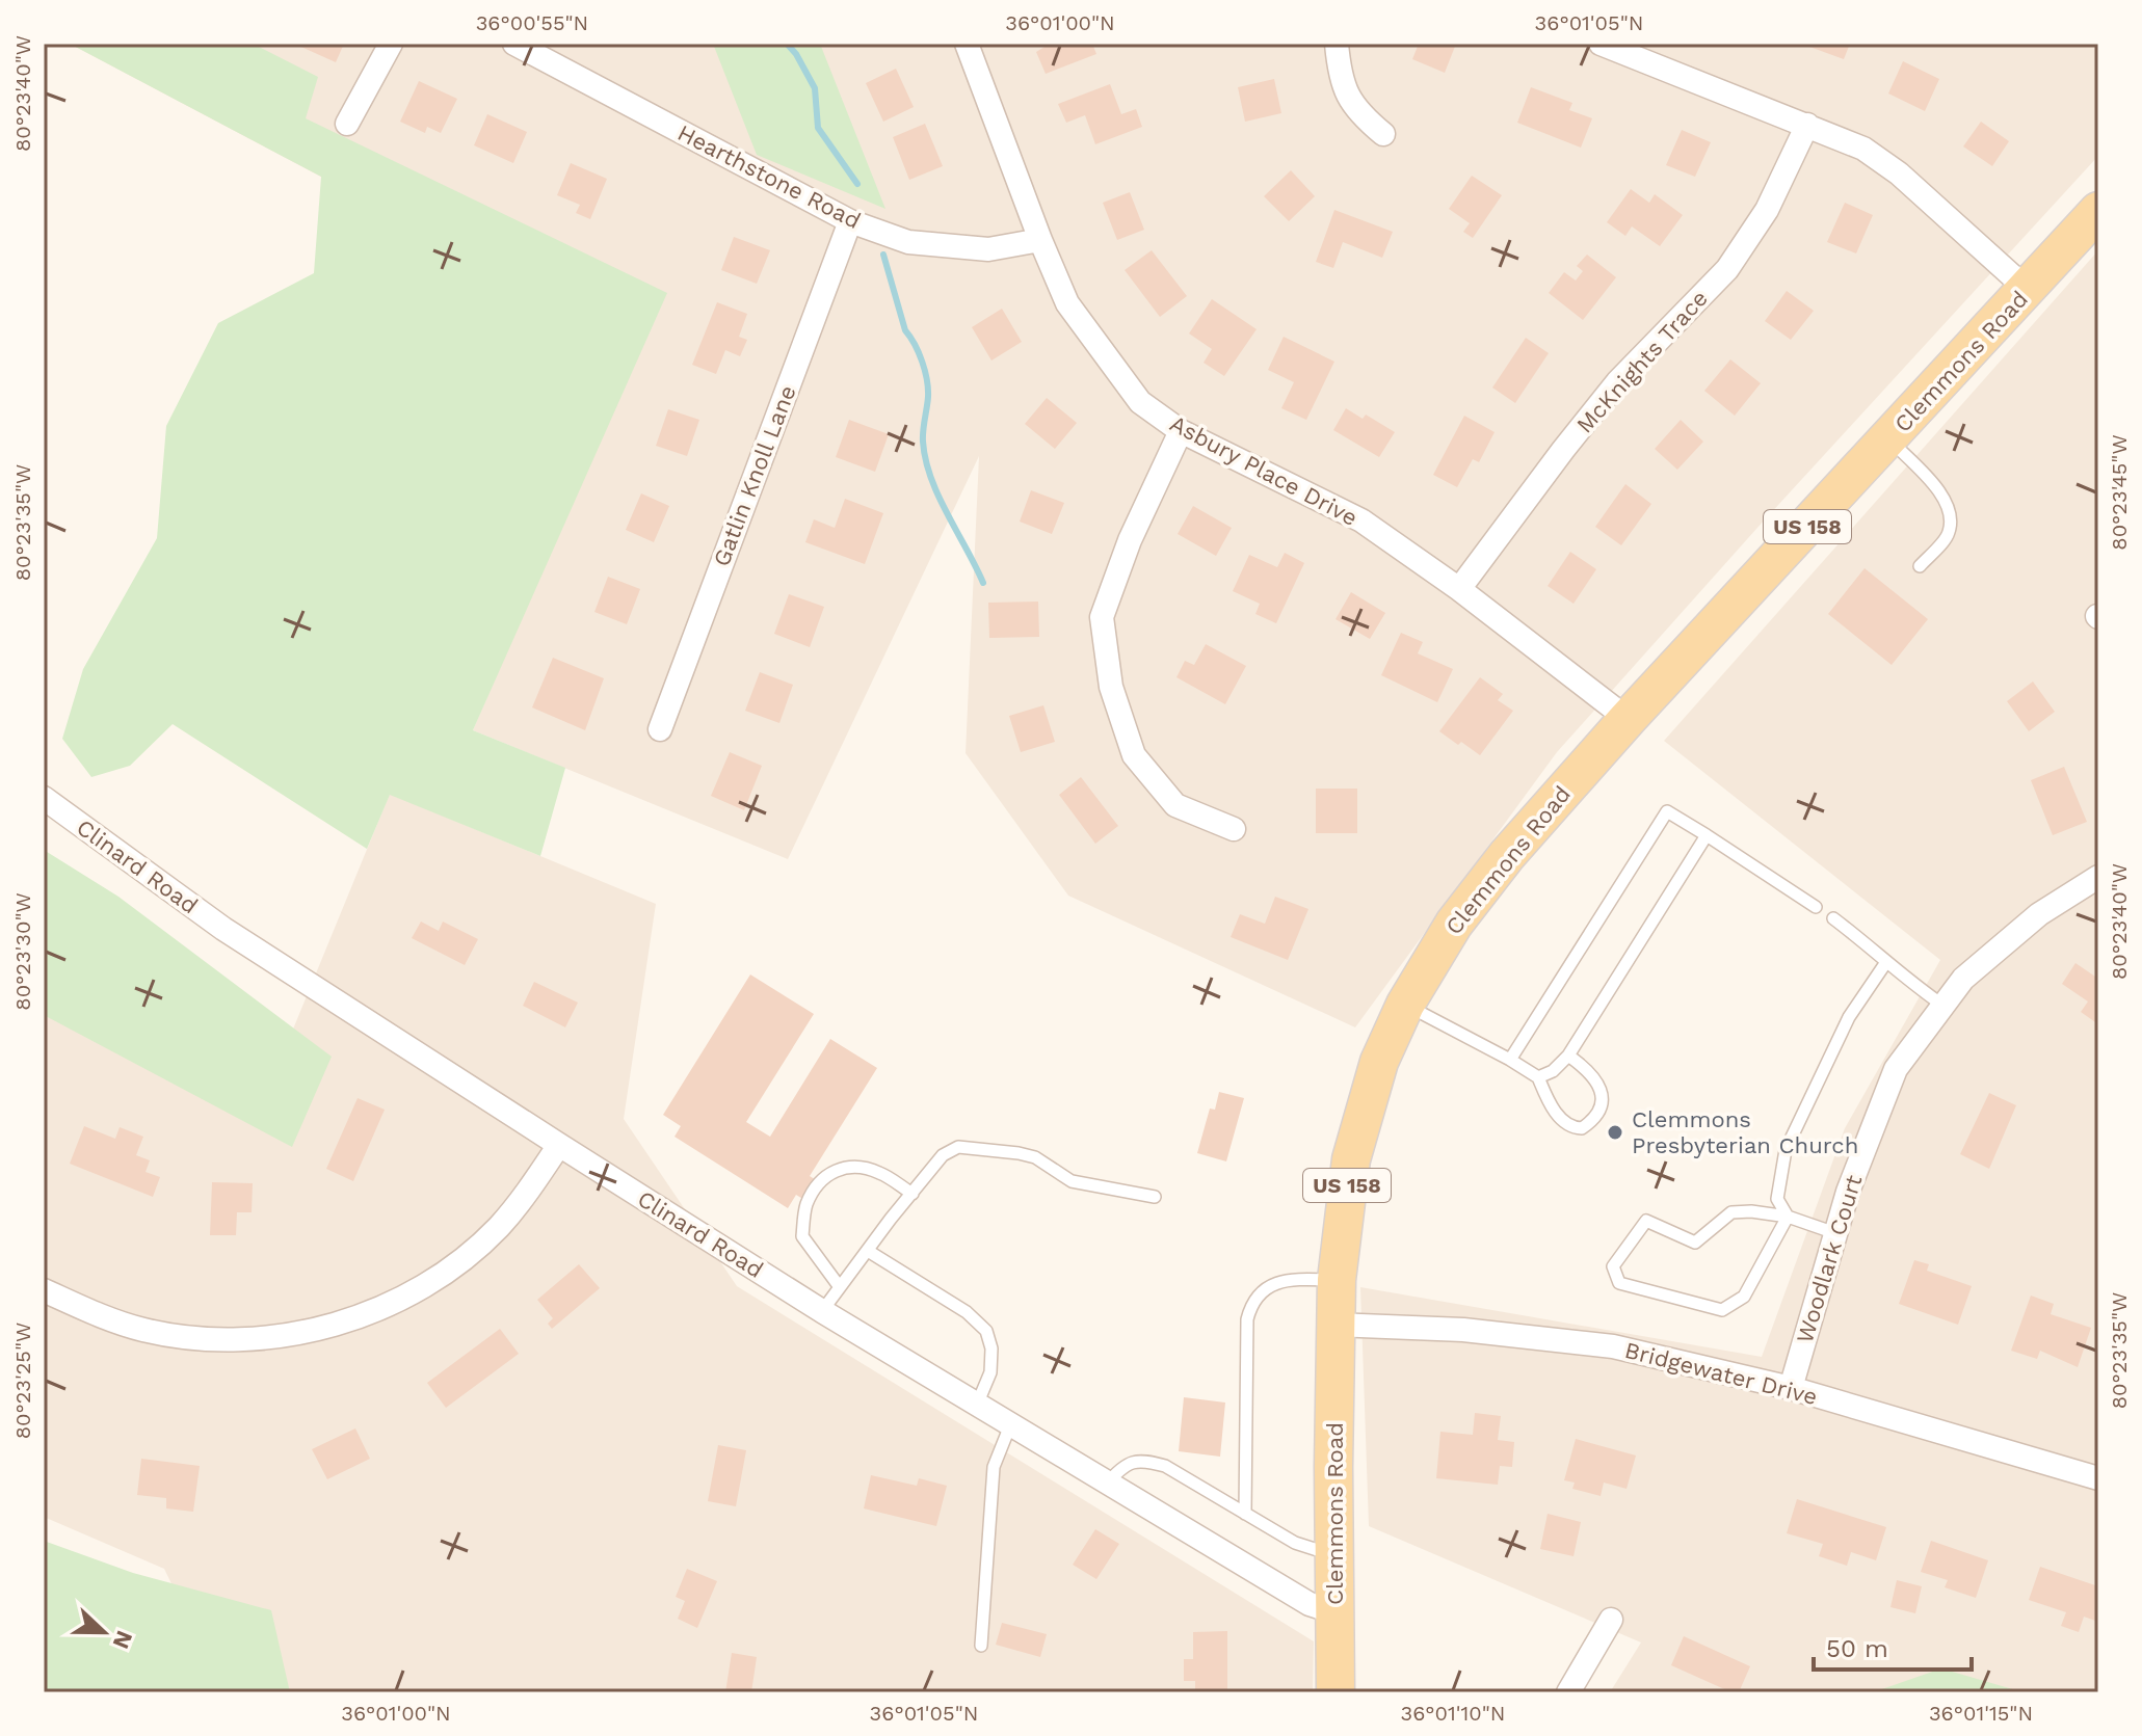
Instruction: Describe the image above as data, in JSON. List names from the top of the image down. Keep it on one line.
{"streets":{"main road":["Clemmons Road","US 158"],"street":["Hearthstone Road","McKnights Trace","Asbury Place Drive","Gatlin Knoll Lane","Clinard Road","Woodlark Court","Bridgewater Drive"]},"crossings":[["Hearthstone Road","Asbury Place Drive"],["Hearthstone Road","Gatlin Knoll Lane"],["McKnights Trace","Asbury Place Drive"],["Clemmons Road","Asbury Place Drive"],["Clemmons Road","Clinard Road"],["Clemmons Road","Bridgewater Drive"],["Woodlark Court","Bridgewater Drive"]],"places":["Clemmons Presbyterian Church"],"scale_bar":"50 m","north":"right","coordinates":["36°00'55\"N","36°01'00\"N","36°01'05\"N","80°23'40\"W","80°23'45\"W","80°23'35\"W","80°23'30\"W","80°23'25\"W","36°01'10\"N","36°01'15\"N"]}
